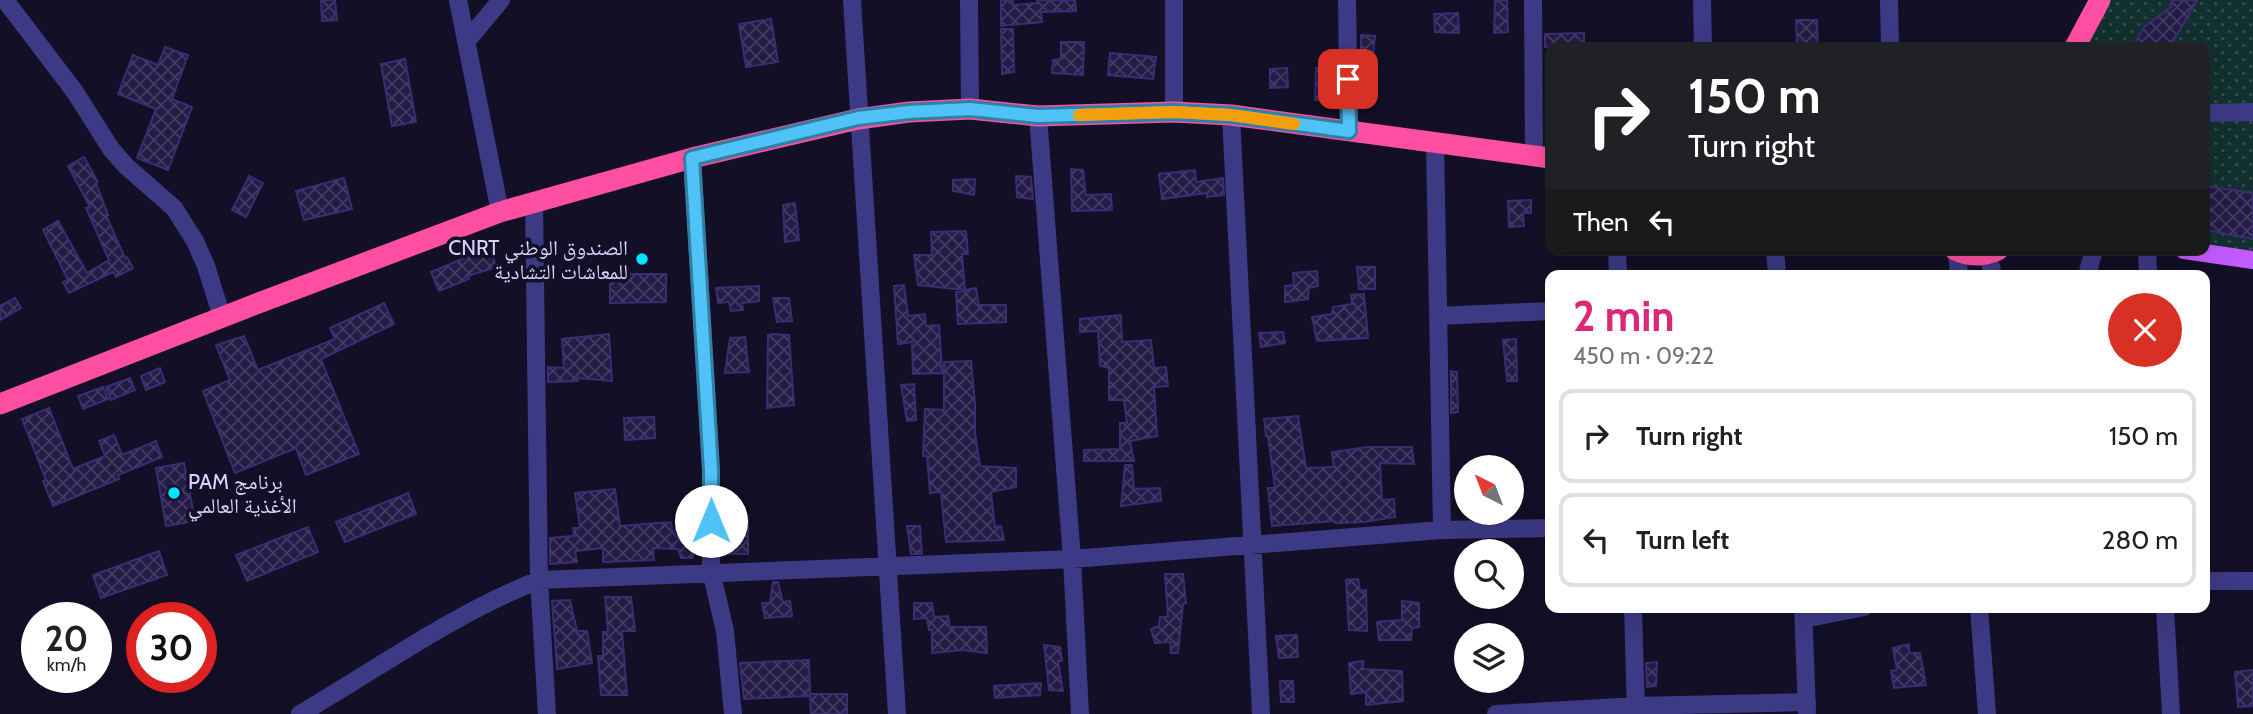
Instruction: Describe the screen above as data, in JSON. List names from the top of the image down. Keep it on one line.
{"places":["CNRT الصندوق الوطني للمعاشات التشادية","PAM برنامج الأغذية العالمي"],"north":"top left","page":{"turn":["150 m","Turn right"],"then":"Then","heading":["2 min","450 m · 09:22"],"list":[{"name":"Turn right","value":"150 m"},{"name":"Turn left","value":"280 m"}],"speed":"20 km/h","limit":"30"}}
